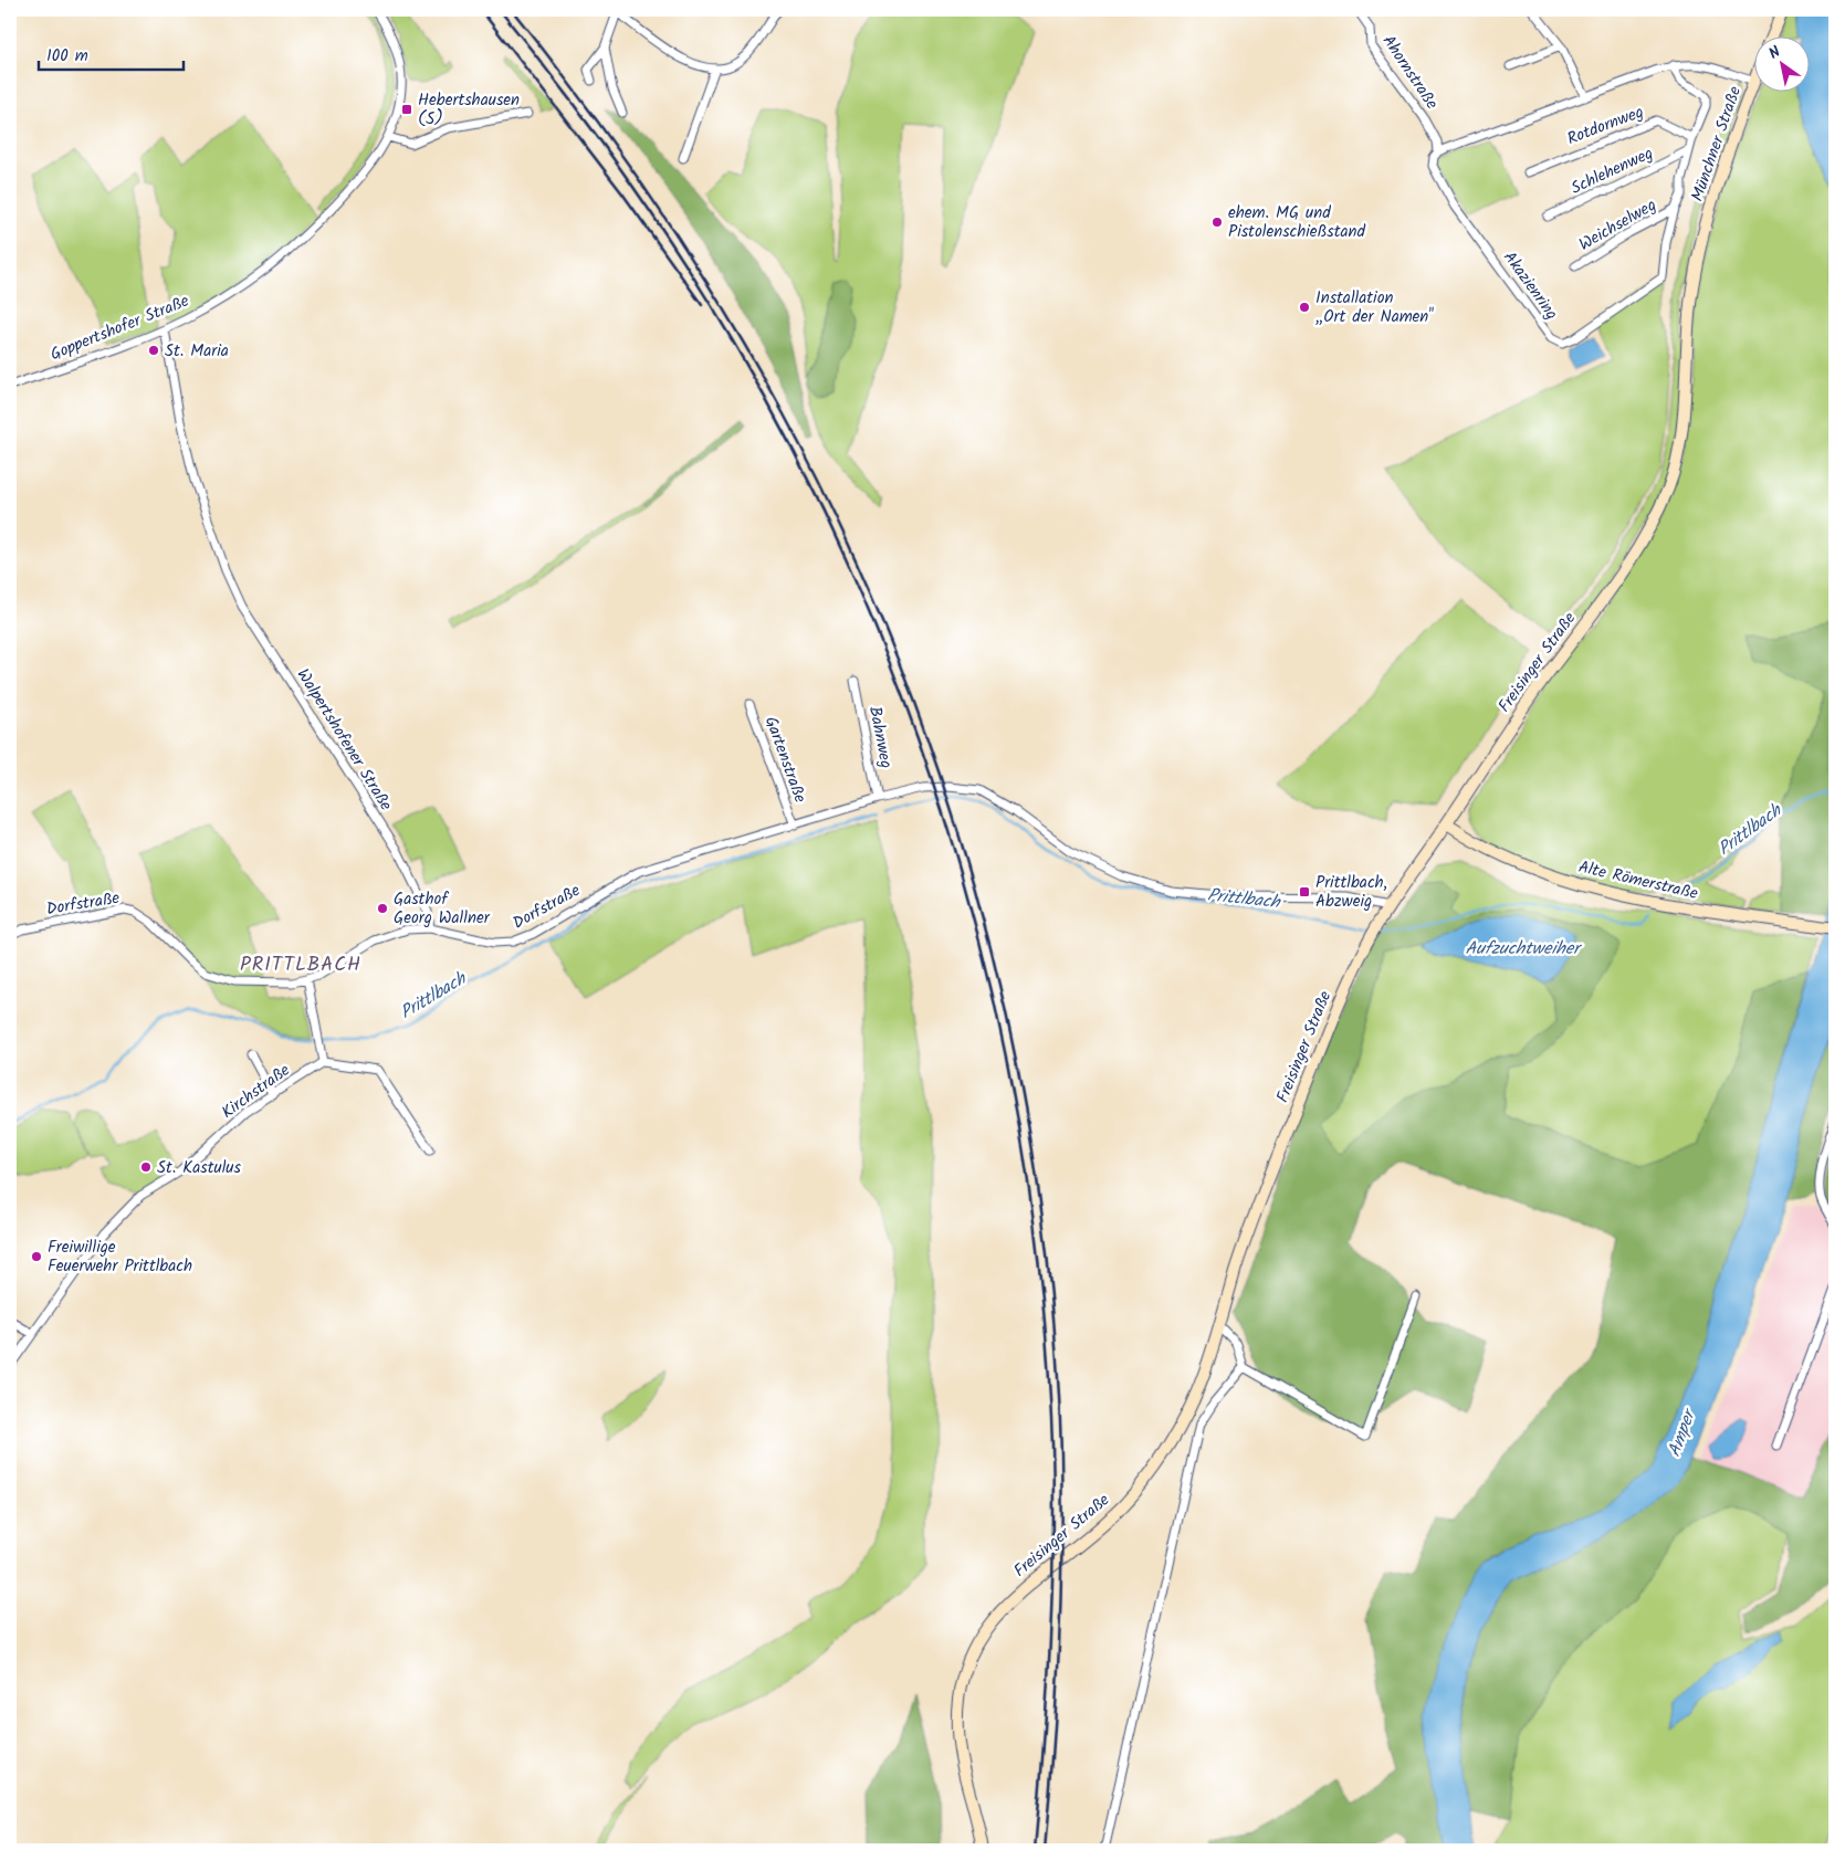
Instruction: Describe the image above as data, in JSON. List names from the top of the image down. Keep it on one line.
{"streets":{"main road":["Münchner Straße","Freisinger Straße","Alte Römerstraße"],"street":["Ahornstraße","Rotdornweg","Schlehenweg","Weichselweg","Akazienring","Goppertshofer Straße","Bahnweg","Walpertshofener Straße","Gartenstraße","Dorfstraße","Kirchstraße"]},"crossings":[["Ahornstraße","Akazienring"],["Rotdornweg","Akazienring"],["Münchner Straße","Freisinger Straße"],["Schlehenweg","Akazienring"],["Weichselweg","Akazienring"],["Goppertshofer Straße","Walpertshofener Straße"],["Freisinger Straße","Alte Römerstraße"],["Freisinger Straße","Dorfstraße"],["Bahnweg","Dorfstraße"],["Walpertshofener Straße","Dorfstraße"],["Gartenstraße","Dorfstraße"]],"districts":["PRITTLBACH"],"water":["Prittlbach","Aufzuchtweiher","Amper"],"places":{"transit":["Hebertshausen (S)","Prittlbach, Abzweig"],"other":["ehem. MG und Pistolenschießstand","Installation „Ort der Namen''","St. Maria","Gasthof Georg Wallner","St. Kastulus","Freiwillige Feuerwehr Prittlbach"]},"scale_bar":"100 m","north":"top left"}
